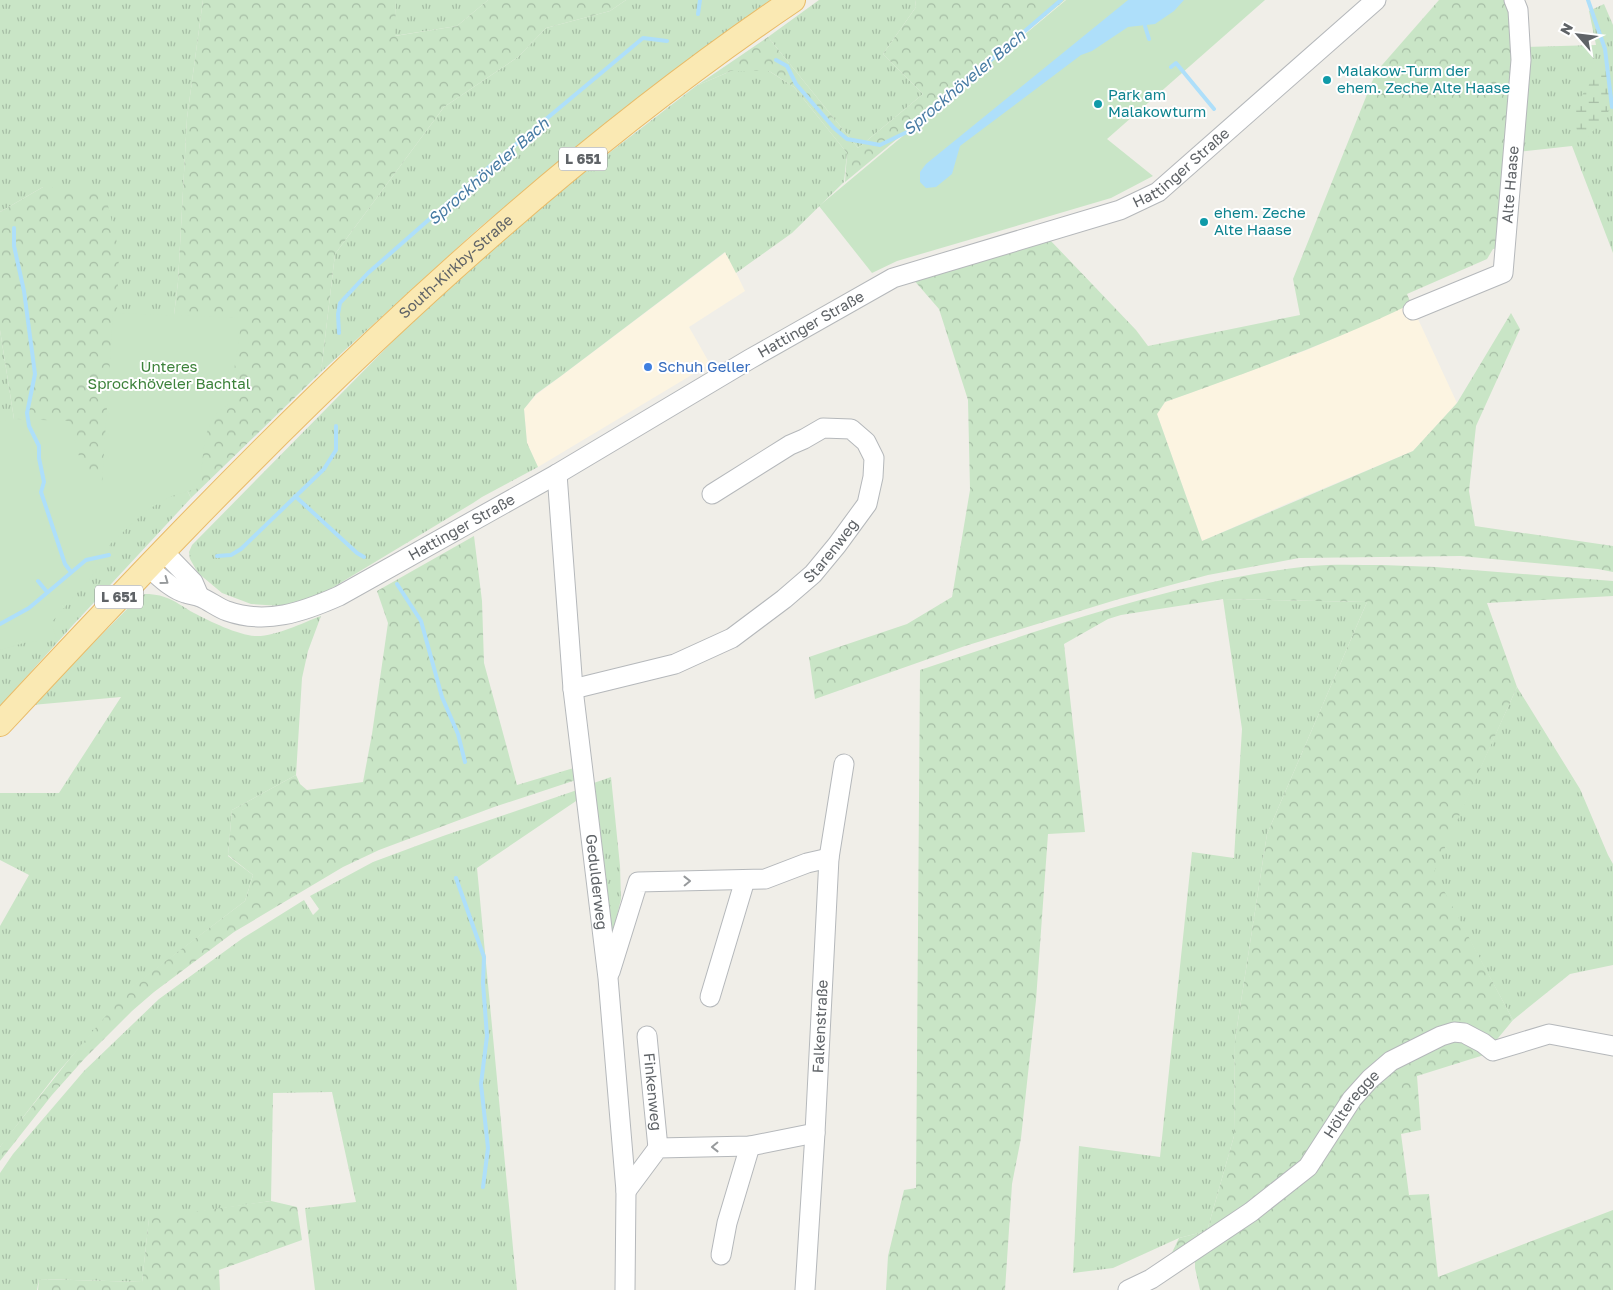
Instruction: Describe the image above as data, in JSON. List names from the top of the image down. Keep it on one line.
{"streets":{"main road":["L 651","South-Kirkby-Straße"],"street":["Hattinger Straße","Alte Haase","Starenweg","Gedulderweg","Falkenstraße","Finkenweg","Hölteregge"]},"crossings":[["L 651","Hattinger Straße"],["L 651","South-Kirkby-Straße"],["Hattinger Straße","South-Kirkby-Straße"],["Hattinger Straße","Gedulderweg"],["Starenweg","Gedulderweg"],["Gedulderweg","Finkenweg"],["Falkenstraße","Finkenweg"]],"water":["Sprockhöveler Bach"],"parks":["Unteres Sprockhöveler Bachtal"],"places":["Malakow-Turm der ehem. Zeche Alte Haase","Park am Malakowturm","ehem. Zeche Alte Haase","Schuh Geller"],"north":"top left"}
